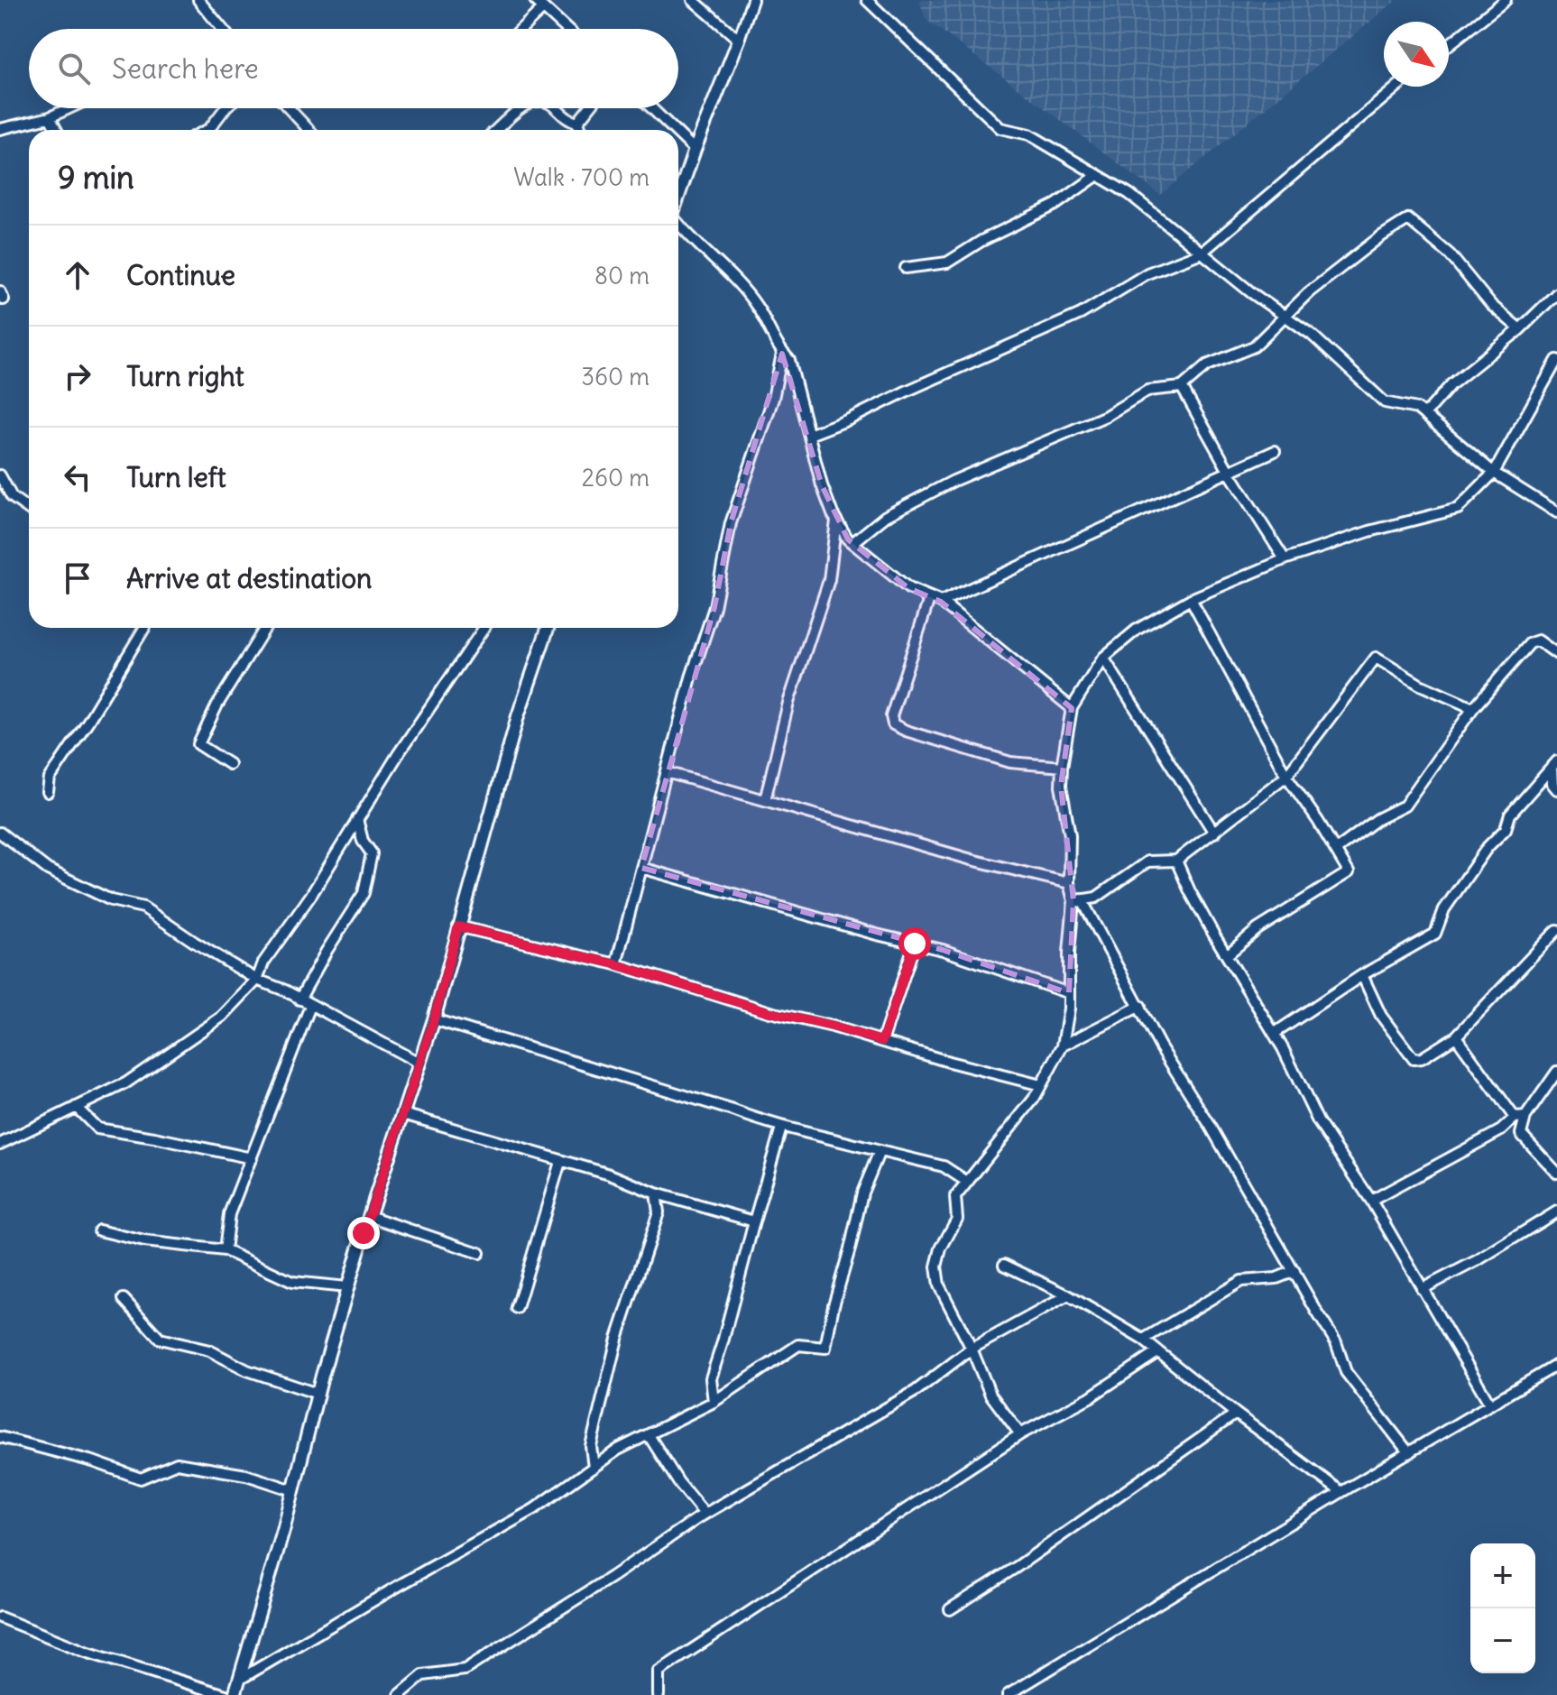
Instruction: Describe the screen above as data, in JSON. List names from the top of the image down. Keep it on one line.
{"north":"bottom right","page":{"search":"Search here","heading":["9 min","Walk · 700 m"],"list":[["Continue","80 m"],["Turn right","360 m"],["Turn left","260 m"],"Arrive at destination"],"map_buttons":["+","−"]}}
